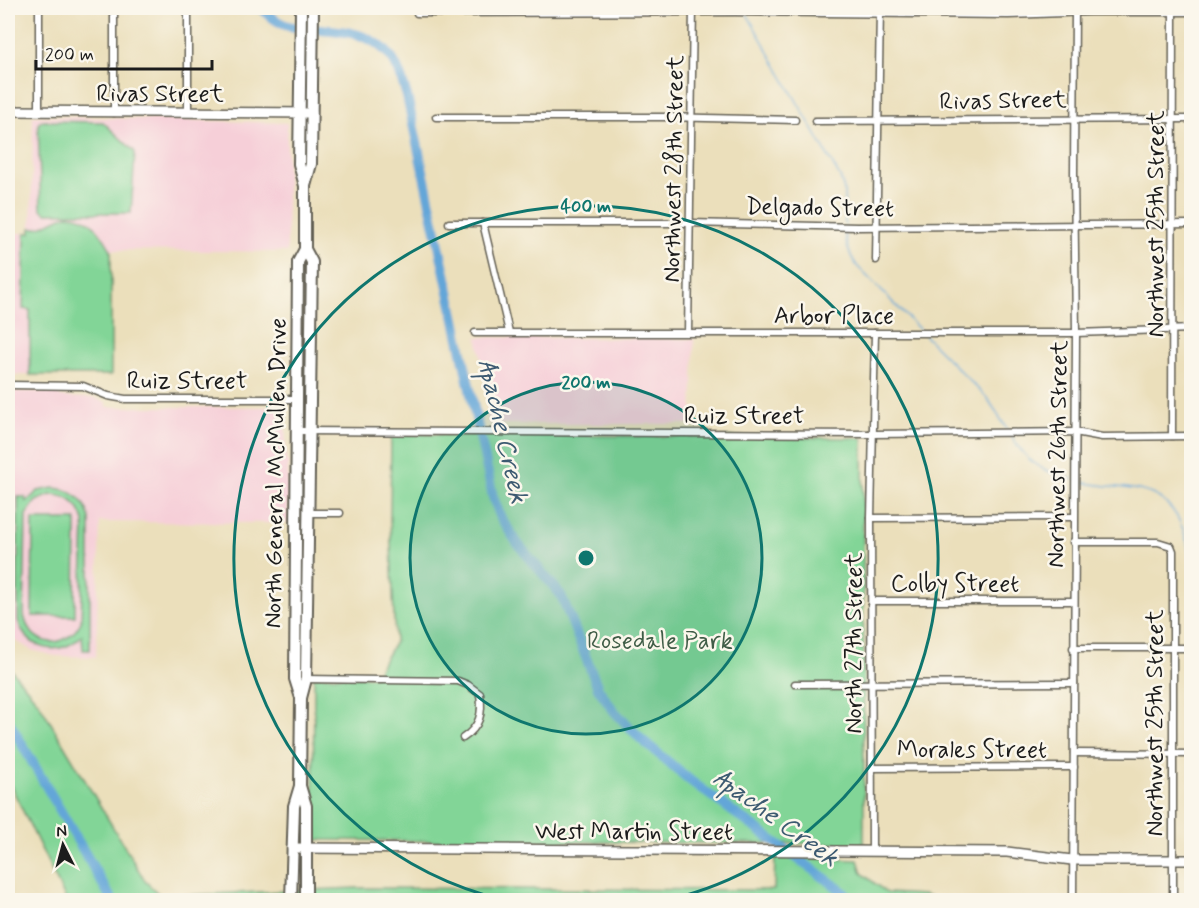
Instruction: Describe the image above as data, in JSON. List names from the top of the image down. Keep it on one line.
{"streets":{"main road":["North General McMullen Drive"],"street":["Rivas Street","Northwest 28th Street","Delgado Street","Northwest 25th Street","Arbor Place","Ruiz Street","Northwest 26th Street","Colby Street","North 27th Street","Morales Street","West Martin Street"]},"crossings":[["Rivas Street","Northwest 25th Street"],["Rivas Street","Northwest 26th Street"],["Rivas Street","North General McMullen Drive"],["Northwest 28th Street","Delgado Street"],["Northwest 28th Street","Arbor Place"],["Delgado Street","Northwest 25th Street"],["Delgado Street","Northwest 26th Street"],["Northwest 25th Street","Arbor Place"],["Northwest 25th Street","Ruiz Street"],["Northwest 25th Street","Northwest 26th Street"],["Northwest 25th Street","Morales Street"],["Northwest 25th Street","West Martin Street"],["Arbor Place","Northwest 26th Street"],["Arbor Place","North 27th Street"],["Ruiz Street","Northwest 26th Street"],["Ruiz Street","North General McMullen Drive"],["Ruiz Street","North 27th Street"],["Northwest 26th Street","Colby Street"],["Northwest 26th Street","Morales Street"],["Northwest 26th Street","West Martin Street"],["North General McMullen Drive","West Martin Street"],["Colby Street","North 27th Street"],["North 27th Street","Morales Street"],["North 27th Street","West Martin Street"]],"water":["Apache Creek"],"parks":["Rosedale Park"],"scale_bar":"200 m","north":"top","rings":["400 m","200 m"]}
